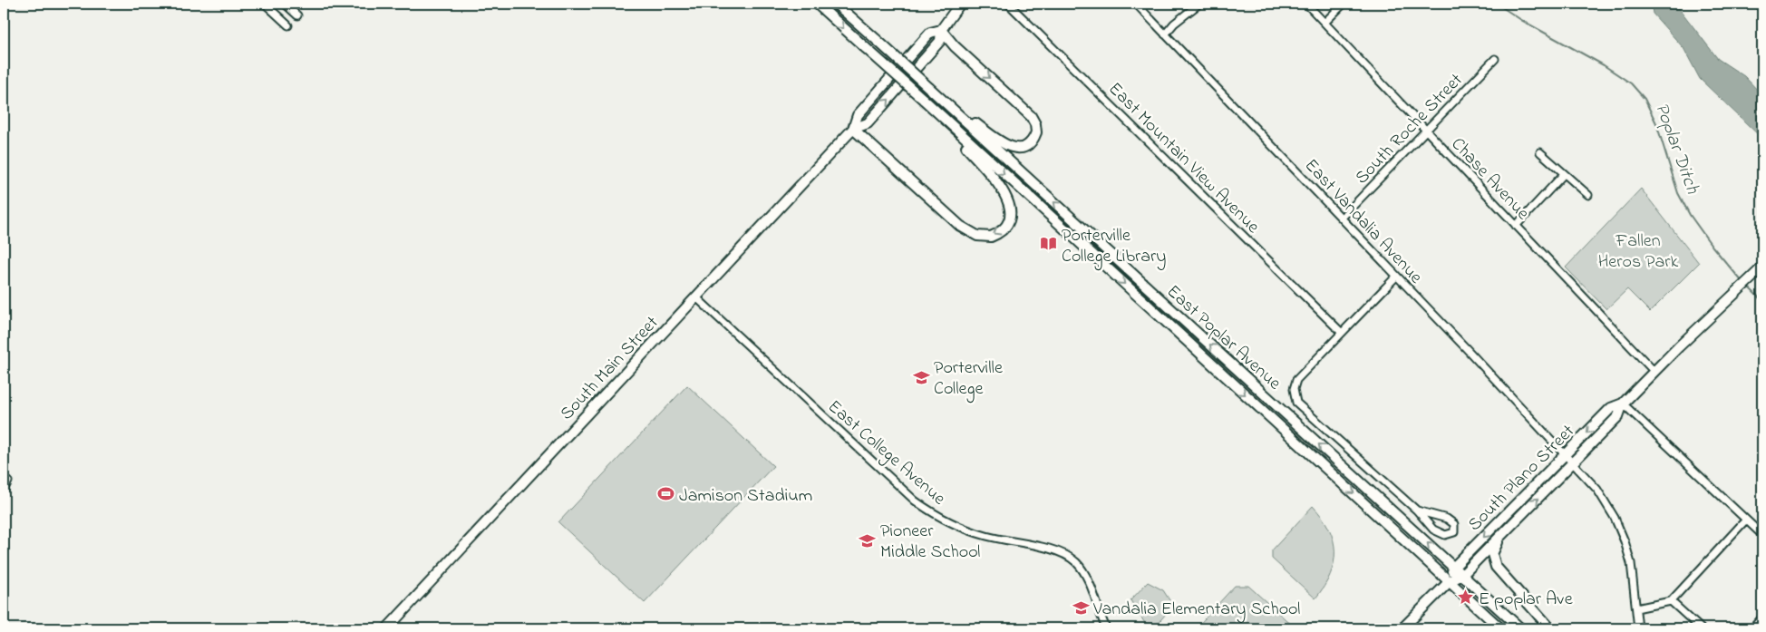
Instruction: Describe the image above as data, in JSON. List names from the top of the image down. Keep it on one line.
{"streets":{"main road":["East Poplar Avenue","South Main Street","South Plano Street"],"street":["South Roche Street","East Mountain View Avenue","Chase Avenue","East Vandalia Avenue","East College Avenue"]},"crossings":[["South Roche Street","Chase Avenue"],["South Roche Street","East Vandalia Avenue"],["East Mountain View Avenue","East Poplar Avenue"],["Chase Avenue","South Plano Street"],["East Vandalia Avenue","South Plano Street"],["East Poplar Avenue","South Plano Street"],["South Main Street","East College Avenue"]],"water":["Poplar Ditch"],"parks":["Fallen Heros Park"],"places":{"library":["Porterville College Library"],"school or university":["Porterville College","Pioneer Middle School","Vandalia Elementary School"],"sports":["Jamison Stadium"],"place":["E poplar Ave"]}}
